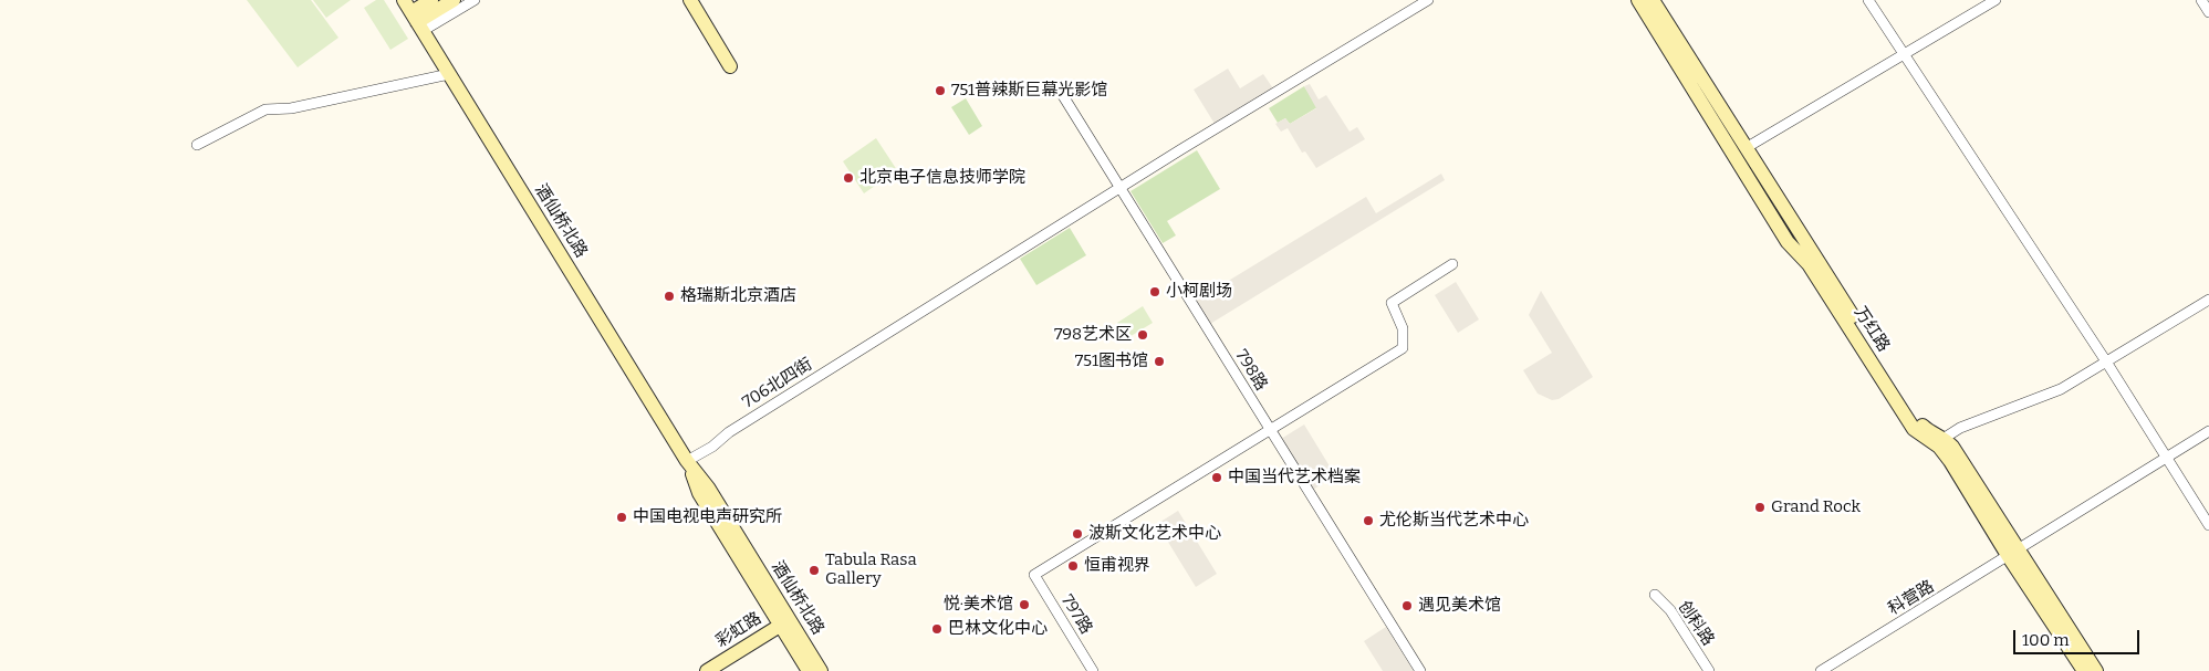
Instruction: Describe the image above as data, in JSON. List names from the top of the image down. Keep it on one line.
{"streets":{"street":["酒仙桥北路","万红路","798路","706北四街","科营路","797路","创科路","彩虹路"]},"crossings":[["酒仙桥北路","706北四街"],["酒仙桥北路","彩虹路"],["万红路","科营路"],["798路","706北四街"],["798路","797路"]],"places":["751普辣斯巨幕光影馆","北京电子信息技师学院","小柯剧场","格瑞斯北京酒店","798艺术区","751图书馆","中国当代艺术档案","Grand Rock","中国电视电声研究所","尤伦斯当代艺术中心","波斯文化艺术中心","恒甫视界","Tabula Rasa Gallery","悦·美术馆","遇见美术馆","巴林文化中心"],"scale_bar":"100 m"}
